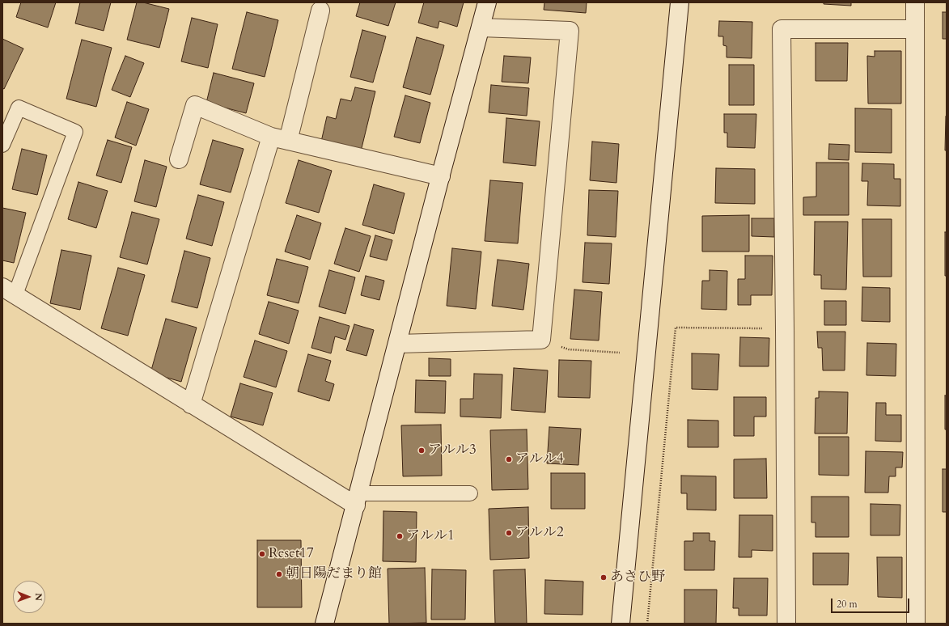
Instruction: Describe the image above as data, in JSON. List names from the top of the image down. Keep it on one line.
{"places":["アルル3","アルル4","アルル2","アルル1","Reset17","朝日陽だまり館","あさひ野"],"scale_bar":"20 m","north":"right"}
